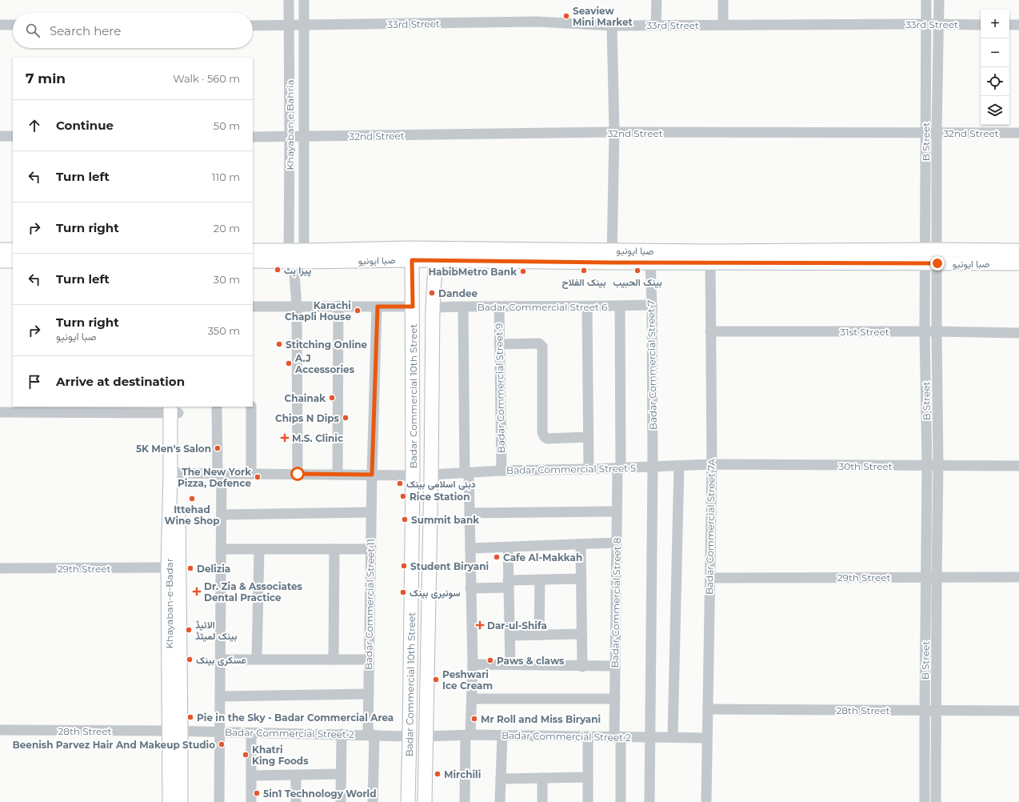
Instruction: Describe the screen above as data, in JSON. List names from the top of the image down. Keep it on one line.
{"streets":{"main road":["صبا ایونیو","Badar Commercial 10th Street","Khayaban-e-Badar"],"street":["33rd Street","Khayaban e Bahria","32nd Street","B Street","Badar Commercial Street 6","31st Street","Badar Commercial Street 7","Badar Commercial Street 9","30th Street","Badar Commercial Street 5","Badar Commercial Street 7A","29th Street","Badar Commercial Street 8","Badar Commercial Street 11","28th Street","Badar Commercial Street 2"]},"crossings":[["33rd Street","Khayaban e Bahria"],["33rd Street","B Street"],["Khayaban e Bahria","32nd Street"],["Khayaban e Bahria","صبا ایونیو"],["32nd Street","B Street"],["B Street","صبا ایونیو"],["B Street","31st Street"],["B Street","30th Street"],["B Street","29th Street"],["B Street","28th Street"],["صبا ایونیو","Badar Commercial Street 7"],["صبا ایونیو","Badar Commercial 10th Street"],["صبا ایونیو","Badar Commercial Street 7A"],["Badar Commercial Street 6","Badar Commercial Street 7"],["Badar Commercial Street 6","Badar Commercial Street 9"],["Badar Commercial Street 6","Badar Commercial 10th Street"],["Badar Commercial Street 6","Badar Commercial Street 8"],["31st Street","Badar Commercial Street 7A"],["Badar Commercial Street 7","Badar Commercial Street 5"],["Badar Commercial Street 7","Badar Commercial Street 2"],["Badar Commercial Street 9","Badar Commercial Street 5"],["Badar Commercial 10th Street","Badar Commercial Street 5"],["Badar Commercial 10th Street","Badar Commercial Street 2"],["30th Street","Badar Commercial Street 5"],["30th Street","Badar Commercial Street 7A"],["Badar Commercial Street 5","Badar Commercial Street 7A"],["Badar Commercial Street 5","Badar Commercial Street 8"],["Badar Commercial Street 7A","29th Street"],["Badar Commercial Street 7A","28th Street"],["Badar Commercial Street 7A","Badar Commercial Street 2"],["29th Street","Khayaban-e-Badar"],["Badar Commercial Street 8","Badar Commercial Street 2"],["Khayaban-e-Badar","28th Street"],["Khayaban-e-Badar","Badar Commercial Street 2"],["Badar Commercial Street 11","Badar Commercial Street 2"],["28th Street","Badar Commercial Street 2"]],"places":{"other":["Seaview Mini Market","پیزا ہٹ","بینک الفلاح","بينک الحبيب","HabibMetro Bank","Dandee","Karachi Chapli House","Stitching Online","A.J Accessories","Chainak","Chips N Dips","5K Men's Salon","The New York Pizza, Defence","دبئی اسلامی بینک","Rice Station","Ittehad Wine Shop","Summit bank","Cafe Al-Makkah","Student Biryani","Delizia","سونیری بینک","الائیڈ بینک لمیٹڈ","عسکری بینک","Paws & claws","Peshwari Ice Cream","Pie in the Sky - Badar Commercial Area","Mr Roll and Miss Biryani","Beenish Parvez Hair And Makeup Studio","Khatri King Foods","Mirchili","5in1 Technology World"],"health":["M.S. Clinic","Dr. Zia & Associates Dental Practice","Dar-ul-Shifa"]},"page":{"map_buttons":["+","−"],"search":"Search here","heading":["7 min","Walk · 560 m"],"list":[["Continue","50 m"],["Turn left","110 m"],["Turn right","20 m"],["Turn left","30 m"],["Turn right","صبا ایونیو","350 m"],"Arrive at destination"]}}
